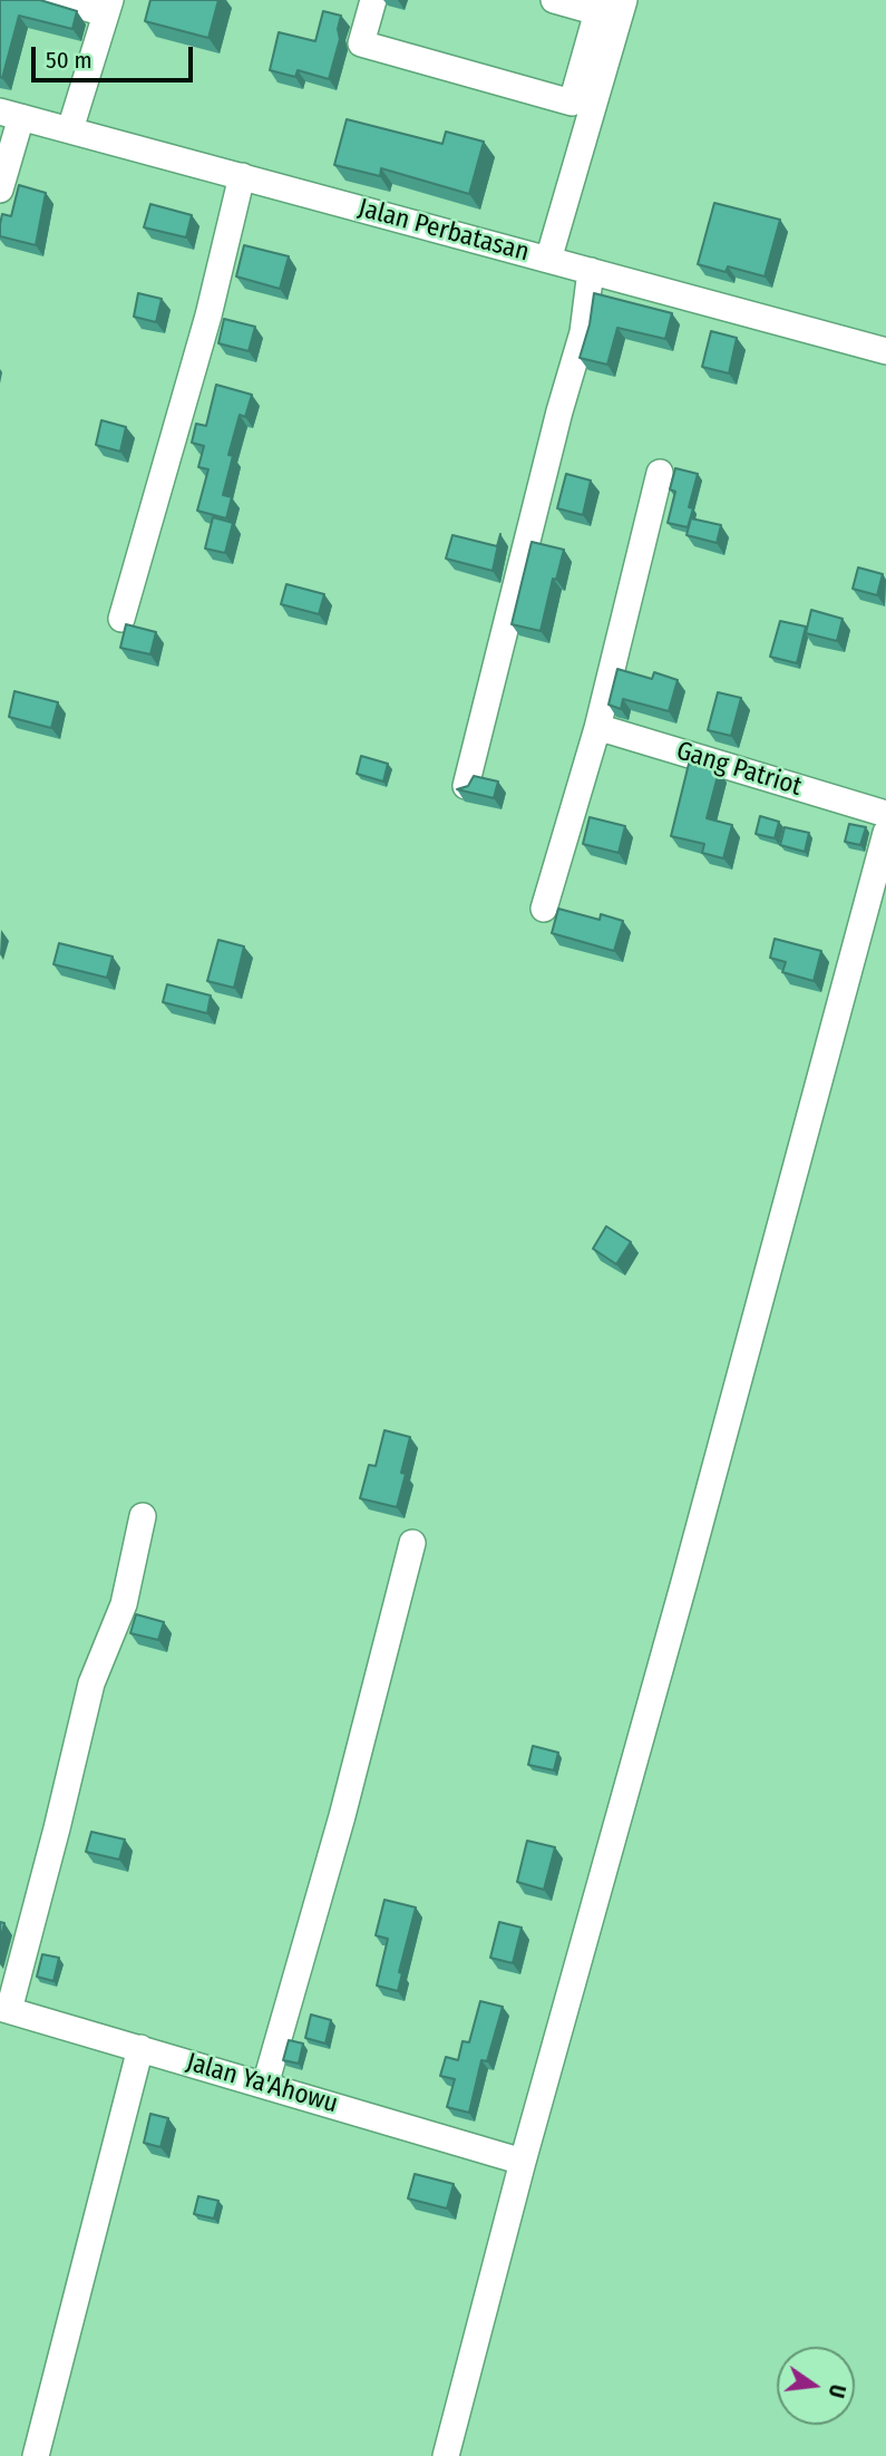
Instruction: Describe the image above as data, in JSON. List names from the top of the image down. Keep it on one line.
{"streets":{"street":["Jalan Perbatasan","Gang Patriot","Jalan Ya'Ahowu"]},"scale_bar":"50 m","north":"right"}
